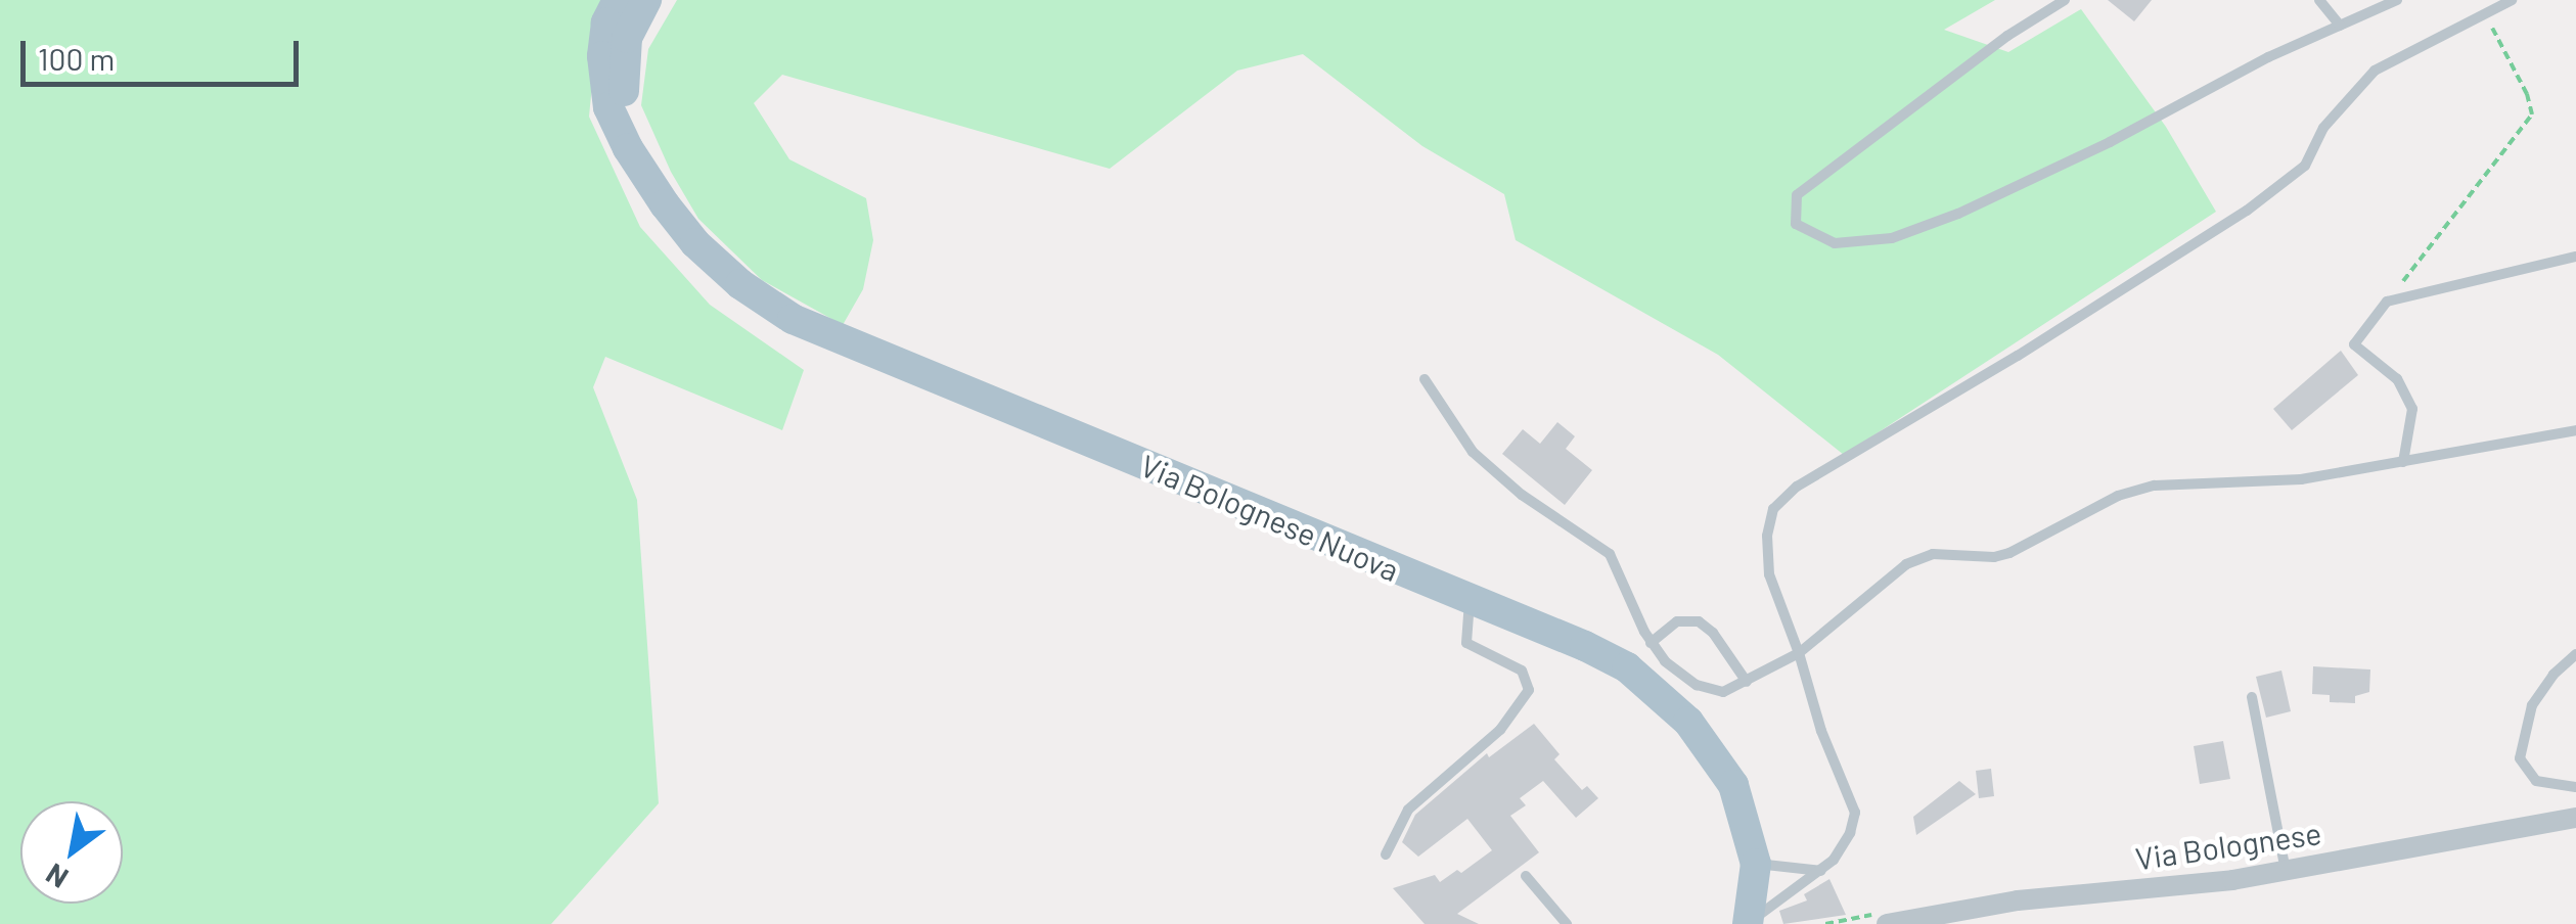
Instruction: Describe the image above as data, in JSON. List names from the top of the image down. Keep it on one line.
{"streets":{"main road":["Via Bolognese Nuova"],"street":["Via Bolognese"]},"scale_bar":"100 m","north":"bottom left"}
